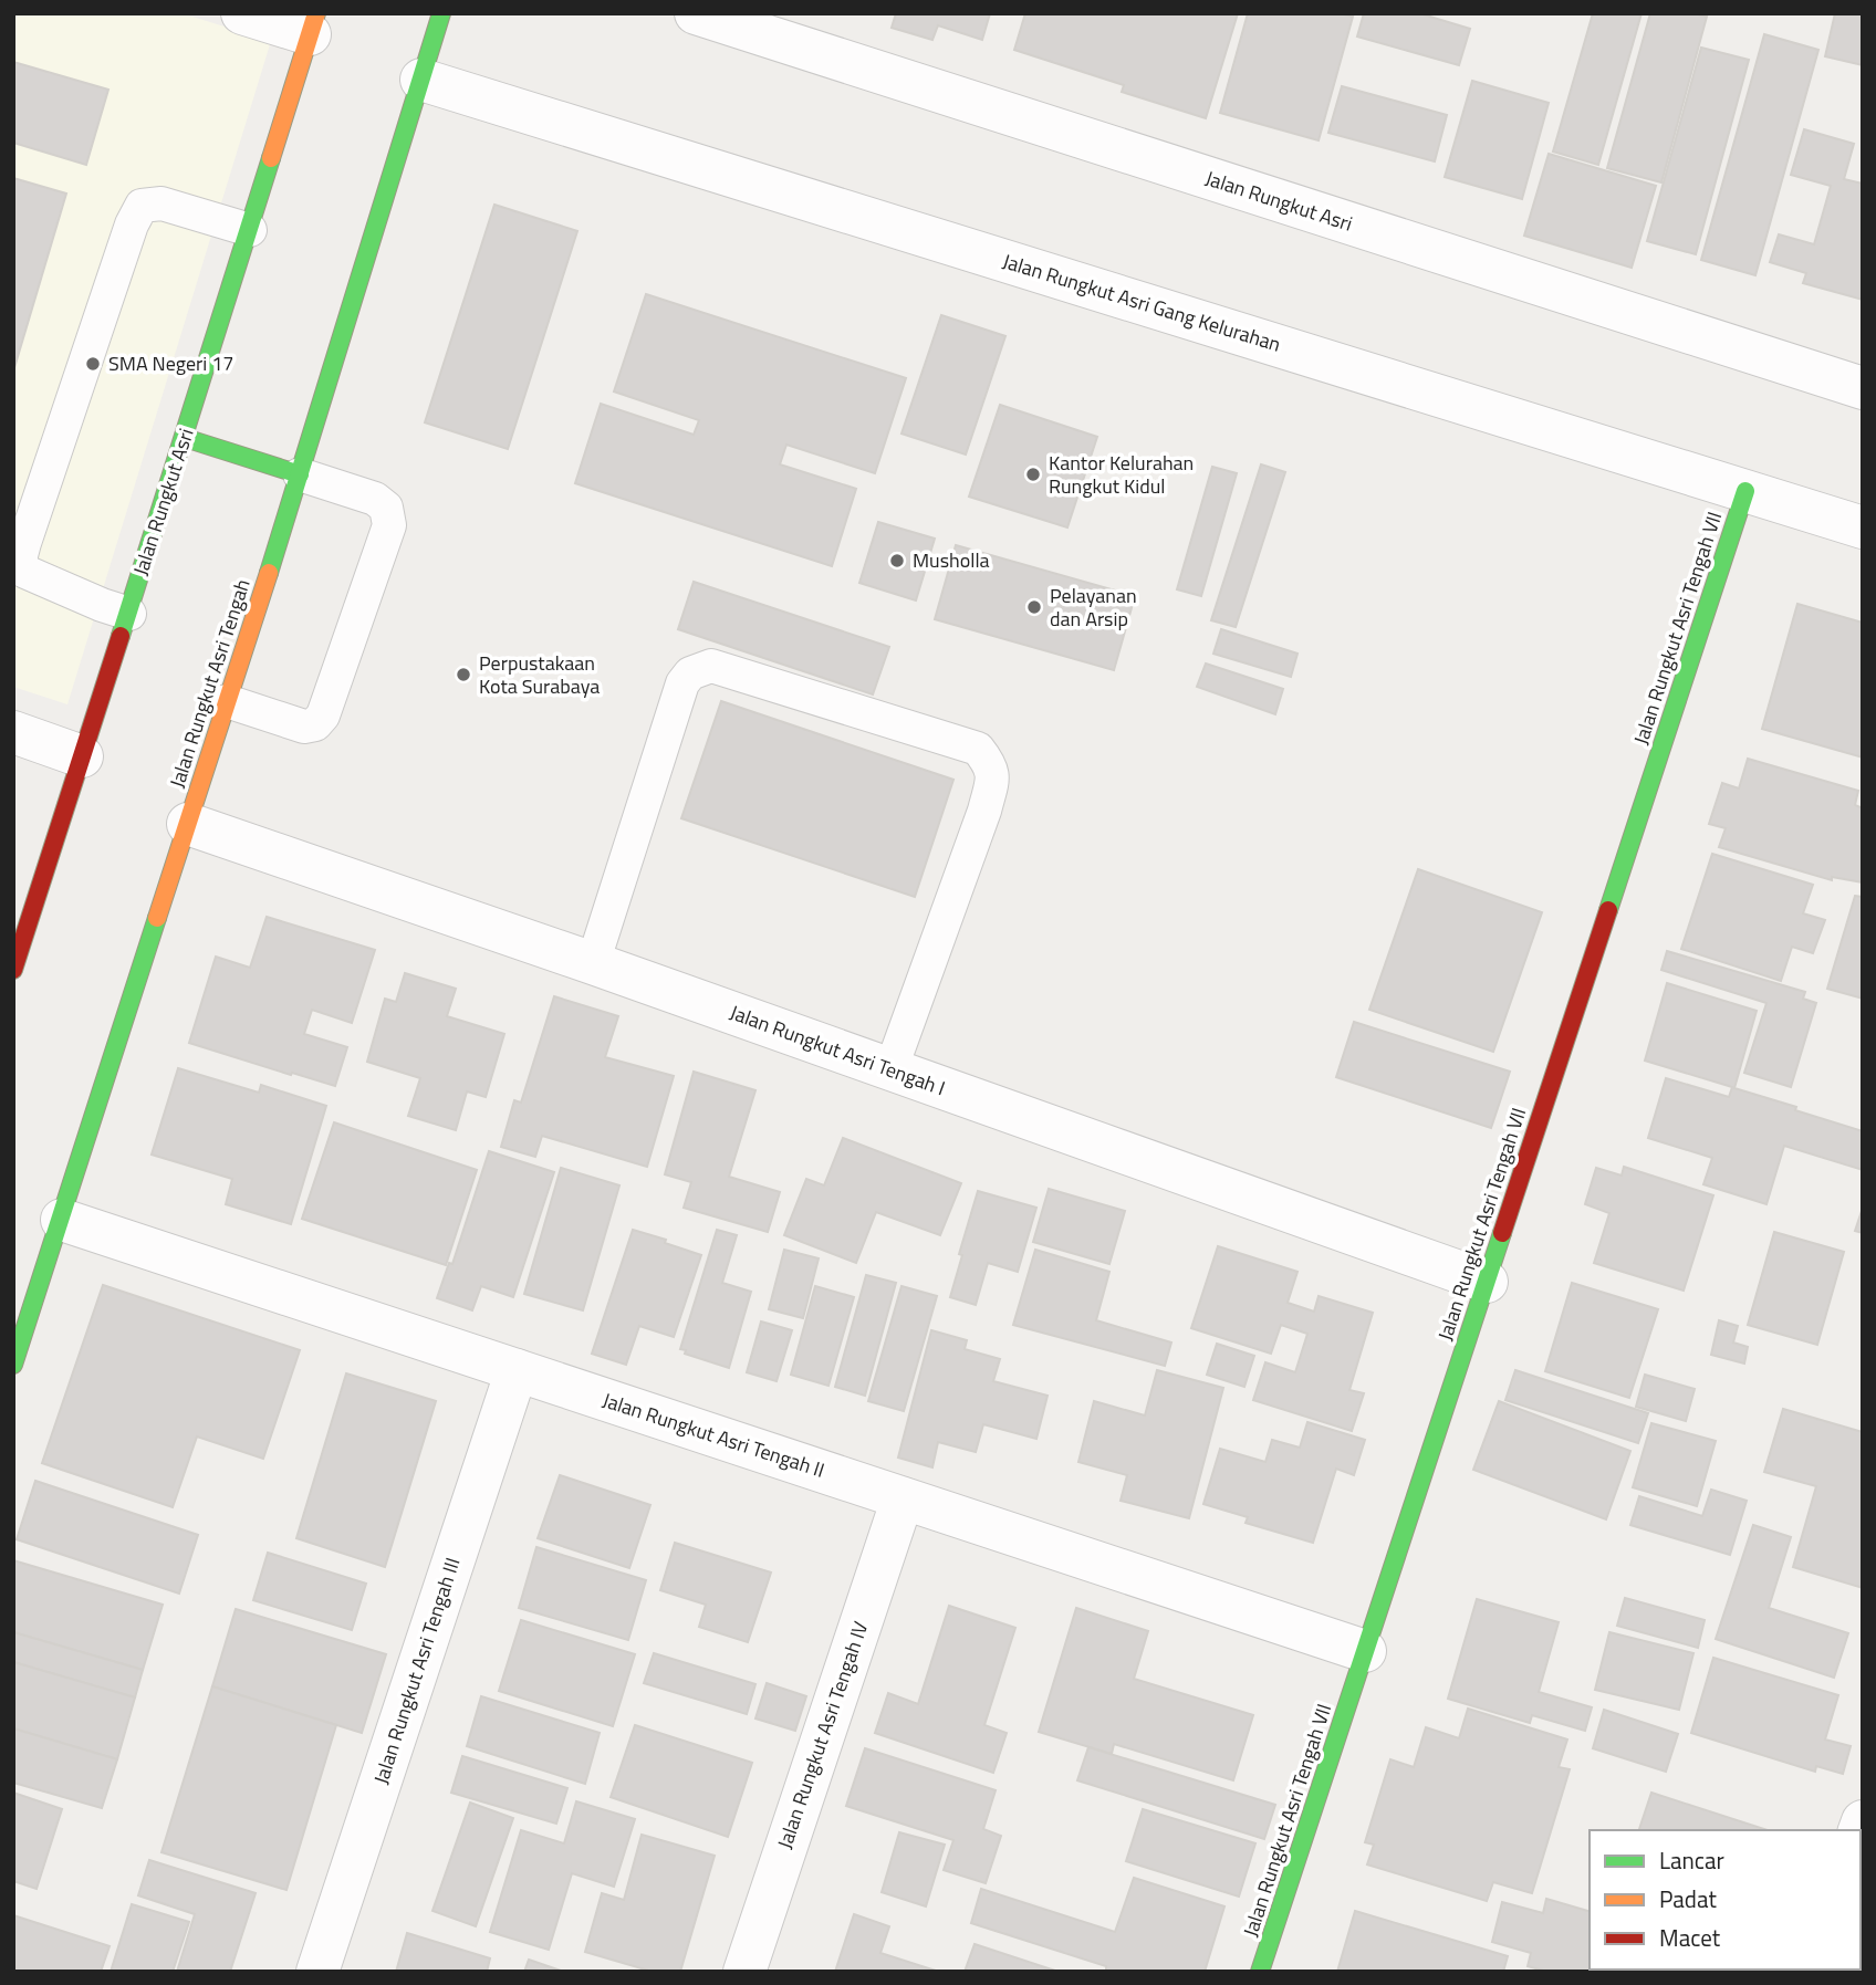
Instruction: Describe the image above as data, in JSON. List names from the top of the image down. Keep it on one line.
{"streets":{"street":["Jalan Rungkut Asri","Jalan Rungkut Asri Gang Kelurahan","Jalan Rungkut Asri Tengah VII","Jalan Rungkut Asri Tengah","Jalan Rungkut Asri Tengah I","Jalan Rungkut Asri Tengah II","Jalan Rungkut Asri Tengah III","Jalan Rungkut Asri Tengah IV"]},"crossings":[["Jalan Rungkut Asri Gang Kelurahan","Jalan Rungkut Asri Tengah VII"],["Jalan Rungkut Asri Gang Kelurahan","Jalan Rungkut Asri Tengah"],["Jalan Rungkut Asri Tengah VII","Jalan Rungkut Asri Tengah I"],["Jalan Rungkut Asri Tengah VII","Jalan Rungkut Asri Tengah II"],["Jalan Rungkut Asri Tengah","Jalan Rungkut Asri Tengah I"],["Jalan Rungkut Asri Tengah","Jalan Rungkut Asri Tengah II"],["Jalan Rungkut Asri Tengah II","Jalan Rungkut Asri Tengah III"],["Jalan Rungkut Asri Tengah II","Jalan Rungkut Asri Tengah IV"]],"places":["SMA Negeri 17","Kantor Kelurahan Rungkut Kidul","Musholla","Pelayanan dan Arsip","Perpustakaan Kota Surabaya"],"legend":["Lancar","Padat","Macet"]}
